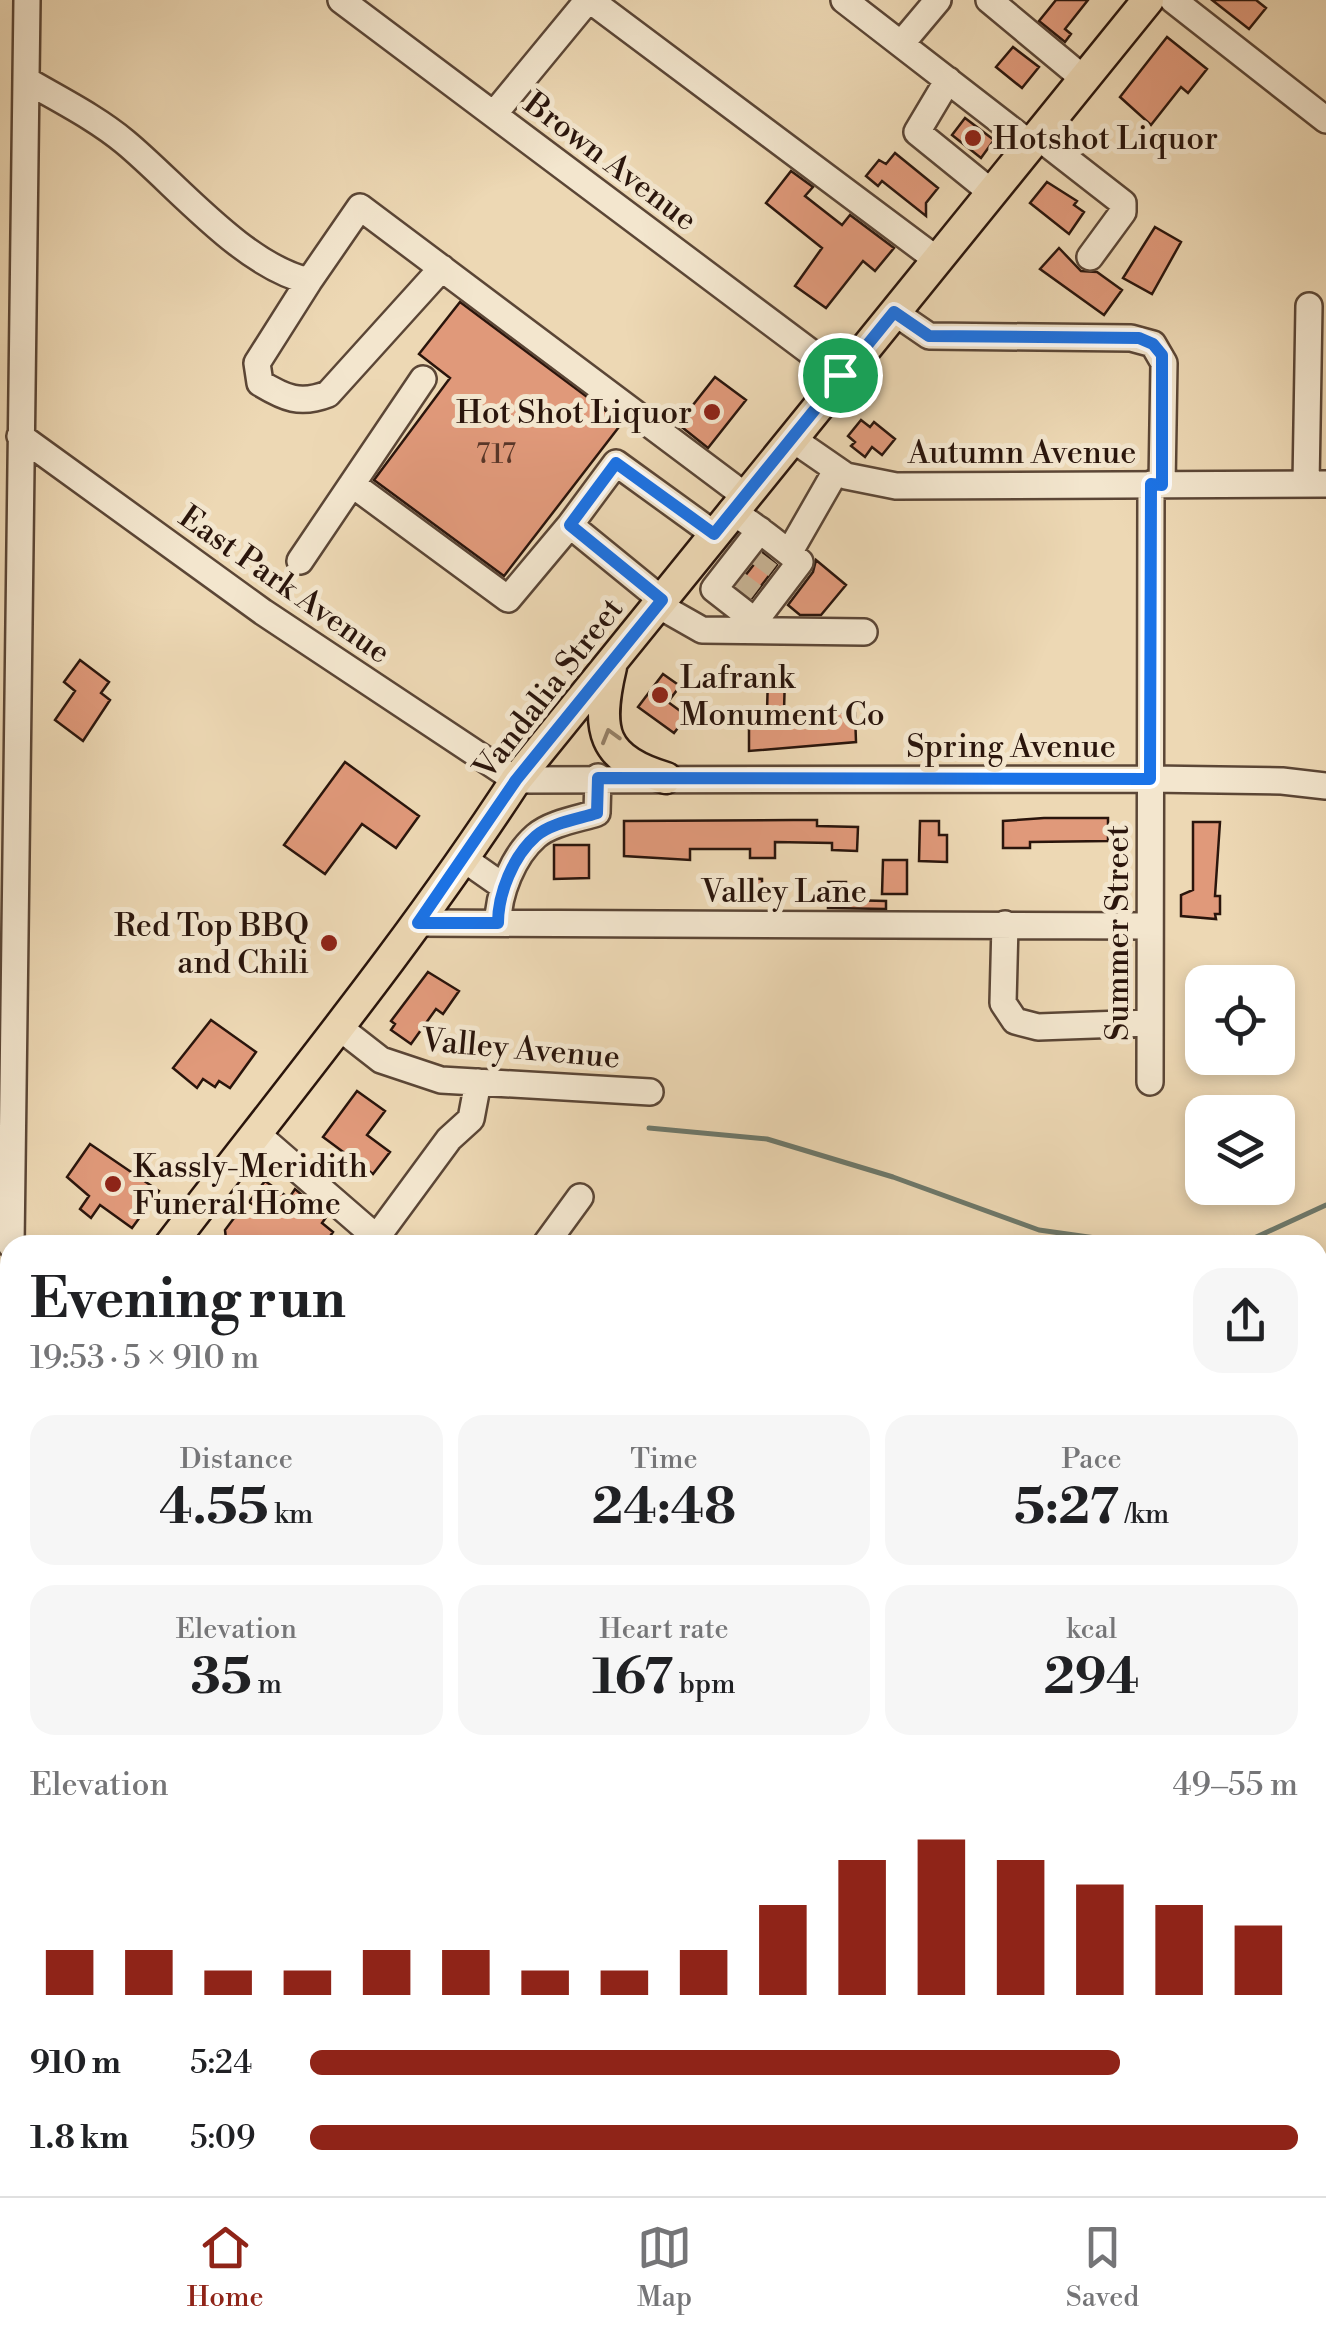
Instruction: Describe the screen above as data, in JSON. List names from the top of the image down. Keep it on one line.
{"streets":{"main road":["Vandalia Street"],"street":["Brown Avenue","Autumn Avenue","East Park Avenue","Spring Avenue","Valley Lane","Summer Street","Valley Avenue"]},"crossings":[["Brown Avenue","Vandalia Street"],["Autumn Avenue","Vandalia Street"],["Autumn Avenue","Summer Street"],["East Park Avenue","Vandalia Street"],["East Park Avenue","Spring Avenue"],["Vandalia Street","Spring Avenue"],["Vandalia Street","Valley Lane"],["Vandalia Street","Summer Street"],["Vandalia Street","Valley Avenue"],["Spring Avenue","Summer Street"],["Valley Lane","Summer Street"]],"places":["Hotshot Liquor","Hot Shot Liquor","Lafrank Monument Co","Red Top BBQ and Chili","Kassly-Meridith Funeral Home"],"house_numbers":["717"],"page":{"heading":["Evening run","19:53 · 5 × 910 m"],"stats":[["Distance","4.55 km"],["Time","24:48"],["Pace","5:27 /km"],["Elevation","35 m"],["Heart rate","167 bpm"],["kcal","294"]],"chart":["Elevation","49–55 m"],"list":[{"name":"910 m","note":"5:24"},{"name":"1.8 km","note":"5:09"}],"tabs":["Home","Map","Saved"]}}
